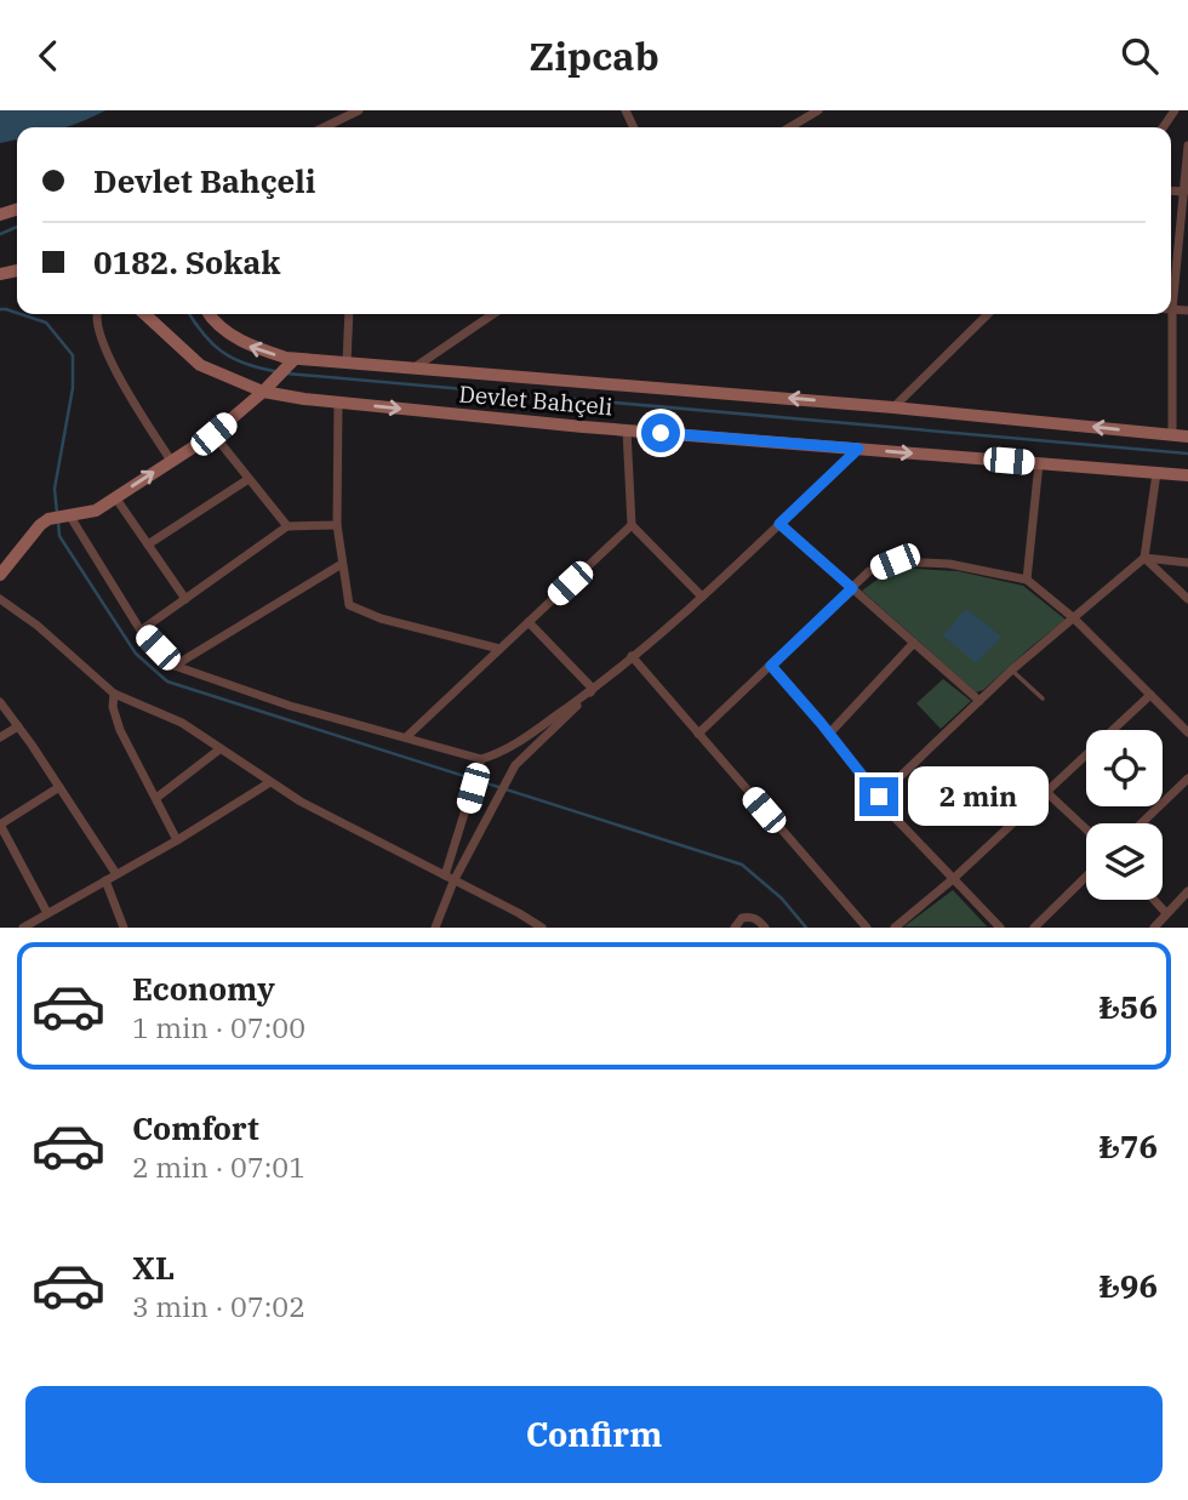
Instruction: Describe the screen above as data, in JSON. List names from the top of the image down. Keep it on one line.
{"streets":{"street":["Devlet Bahçeli"]},"page":{"header":"Zipcab","banner":["Devlet Bahçeli","0182. Sokak"],"bubble":"2 min","list":[{"name":"Economy","note":"1 min · 07:00","value":"₺56"},{"name":"Comfort","note":"2 min · 07:01","value":"₺76"},{"name":"XL","note":"3 min · 07:02","value":"₺96"}],"buttons":"Confirm"}}
